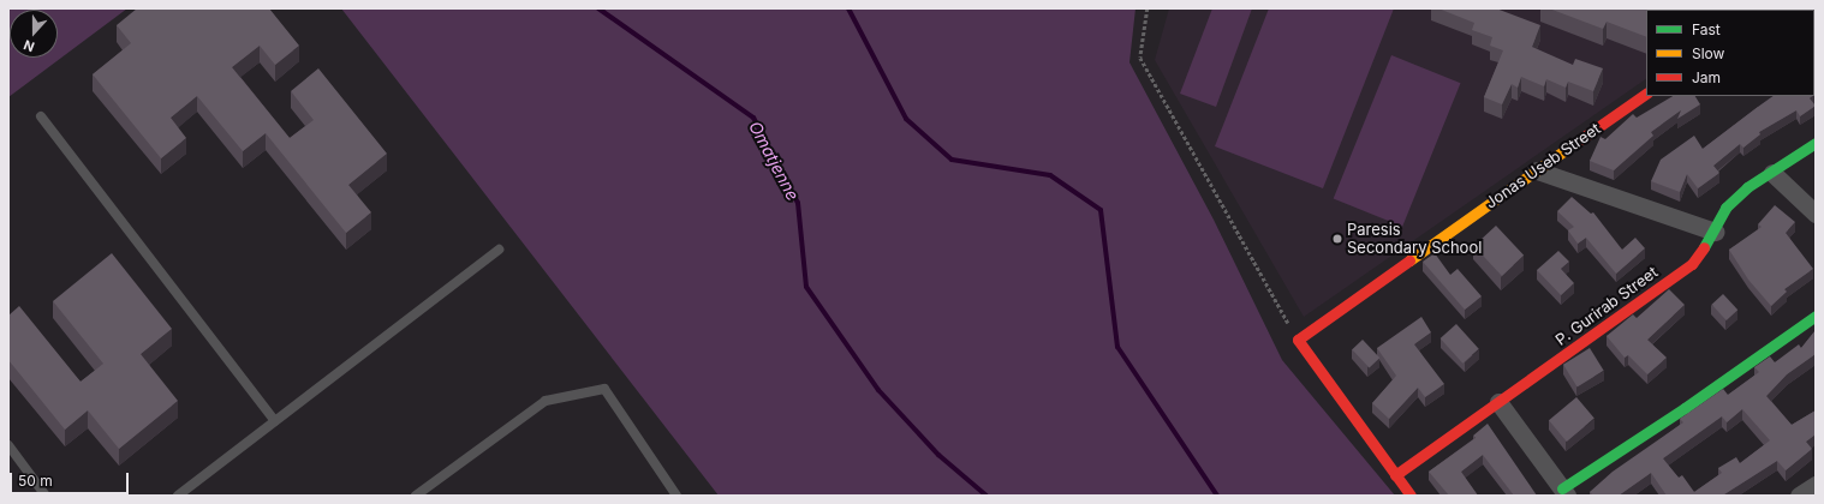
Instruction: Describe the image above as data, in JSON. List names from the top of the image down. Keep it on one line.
{"streets":{"street":["Jonas Useb Street","P. Gurirab Street"]},"water":["Omatjenne"],"places":["Paresis Secondary School"],"legend":["Fast","Slow","Jam"],"scale_bar":"50 m","north":"bottom"}
